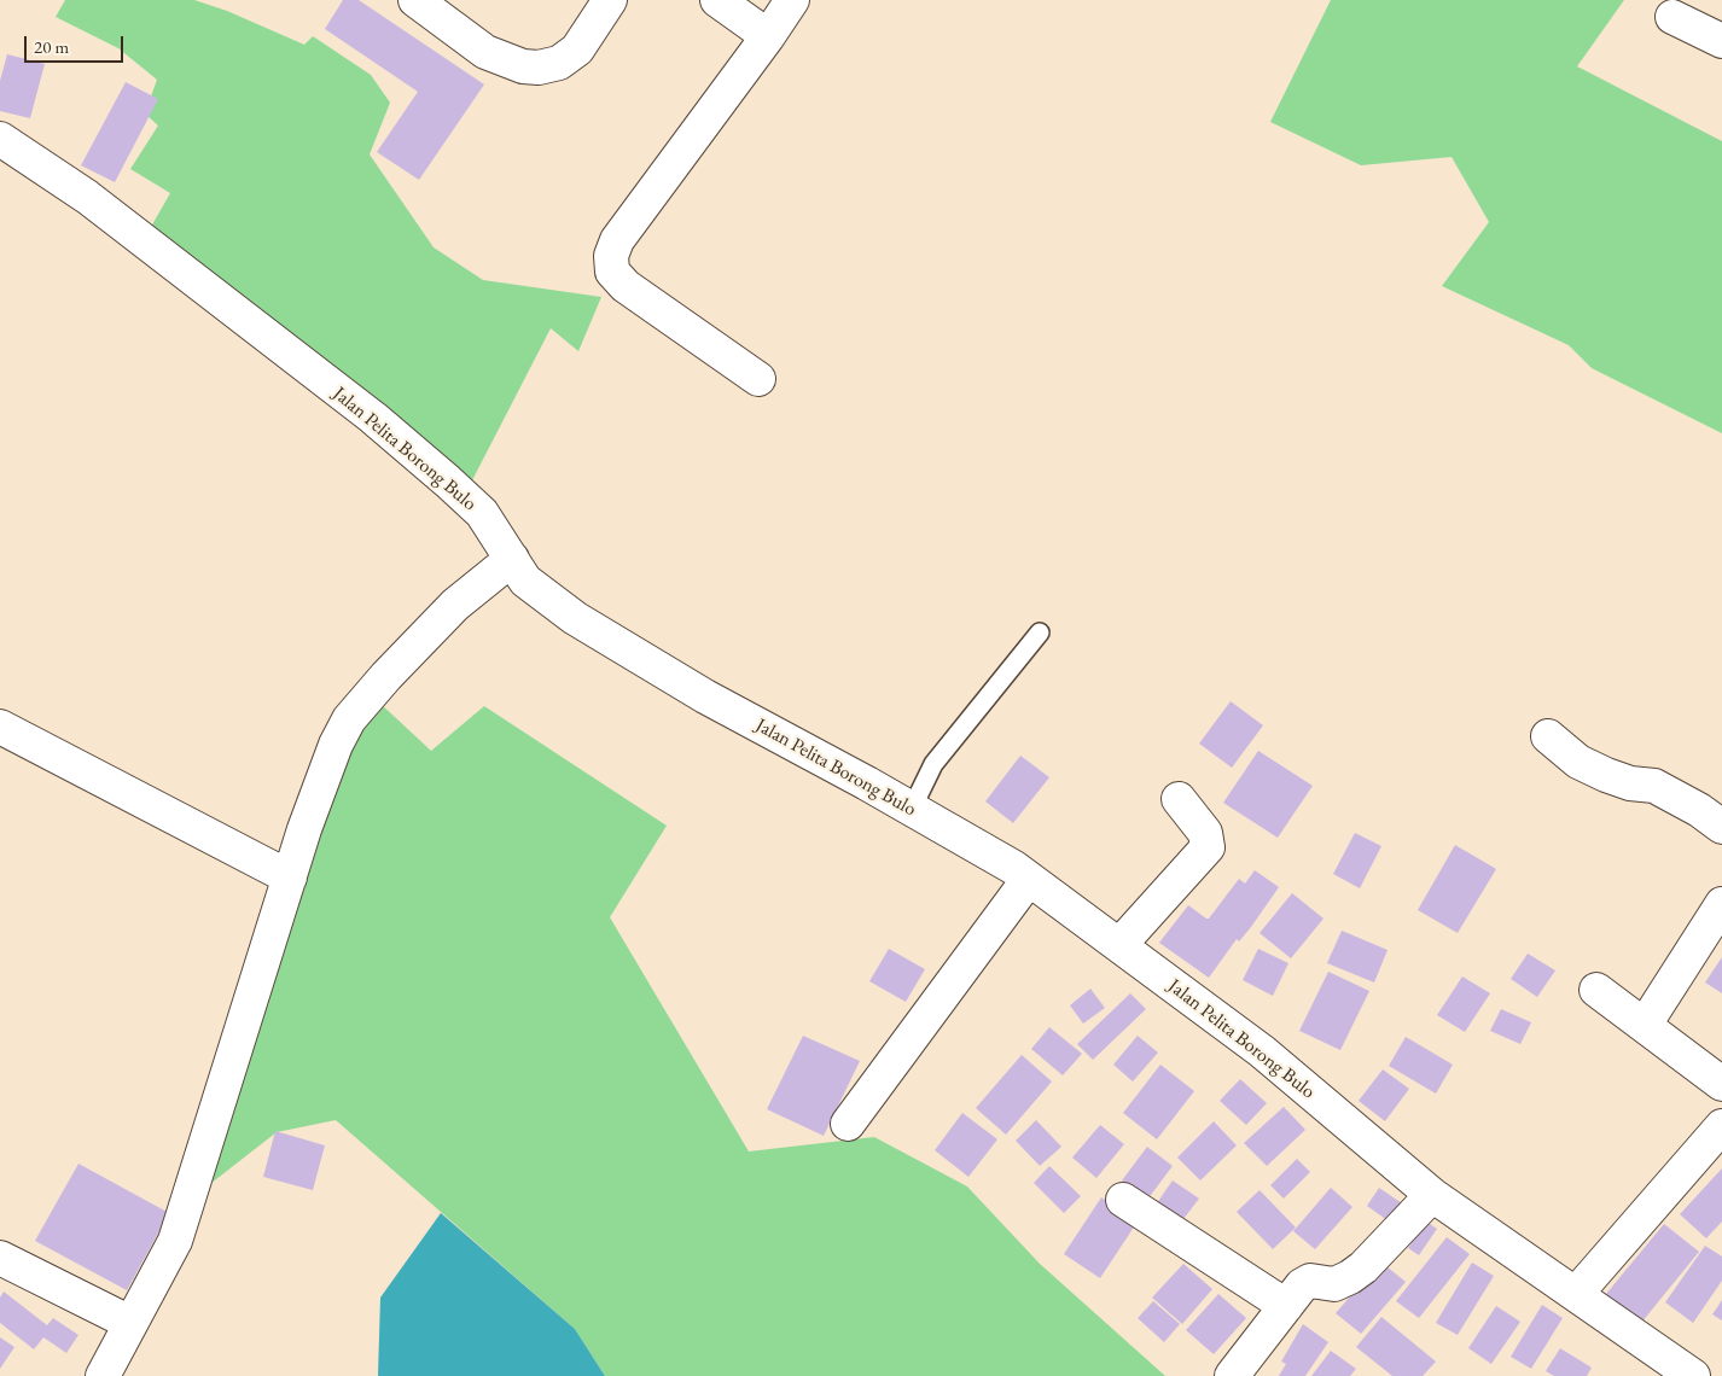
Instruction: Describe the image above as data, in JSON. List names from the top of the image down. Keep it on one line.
{"streets":{"street":["Jalan Pelita Borong Bulo"]},"scale_bar":"20 m"}
